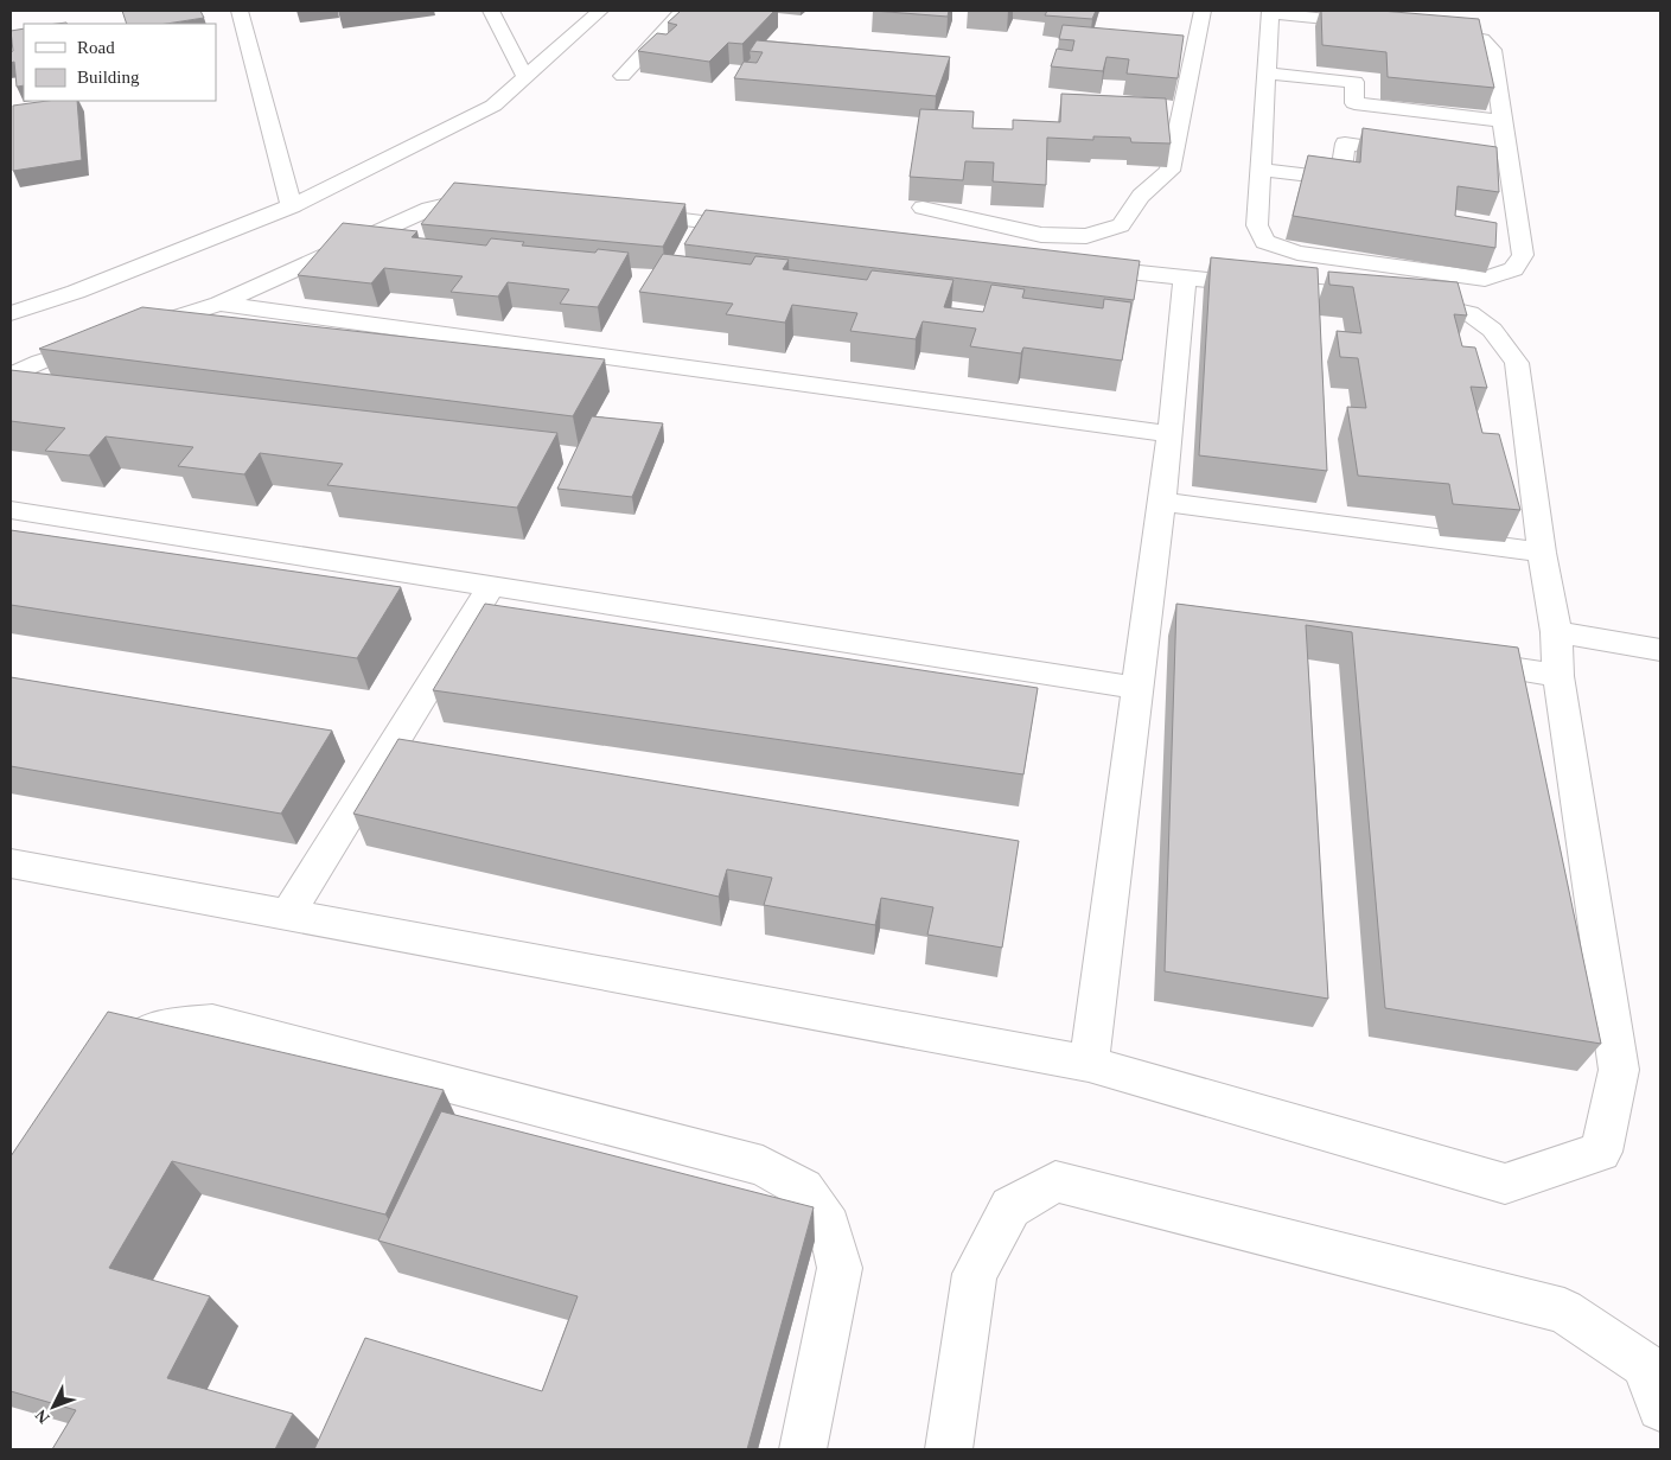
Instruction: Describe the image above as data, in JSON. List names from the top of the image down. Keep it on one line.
{"legend":["Road","Building"],"north":"bottom left"}
